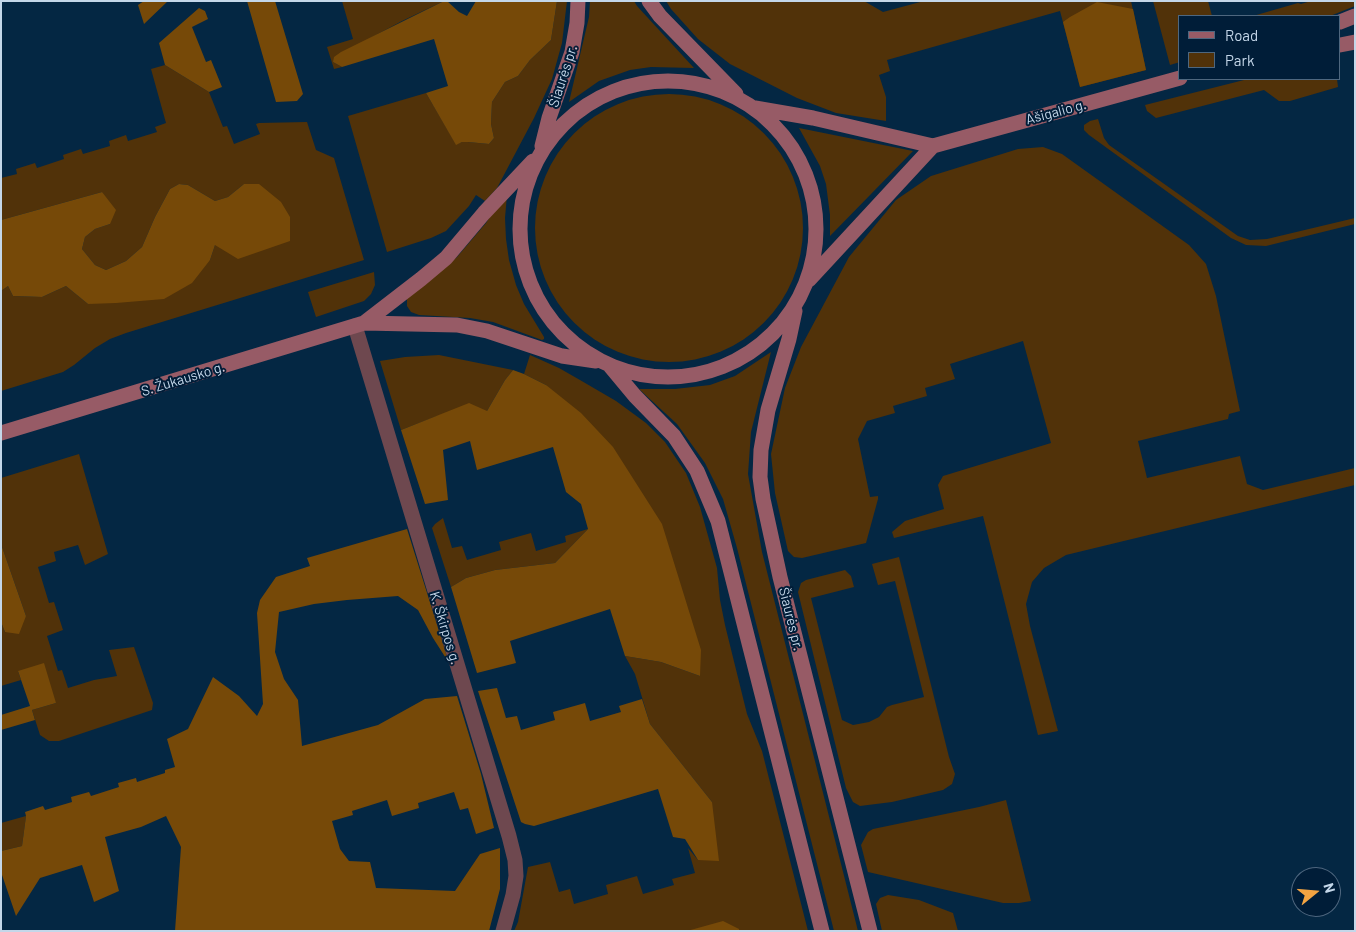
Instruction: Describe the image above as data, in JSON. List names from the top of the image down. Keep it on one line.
{"streets":{"main road":["Šiaurės pr.","Ašigalio g.","S. Žukausko g."],"street":["K. Škirpos g."]},"crossings":[["Šiaurės pr.","S. Žukausko g."],["S. Žukausko g.","K. Škirpos g."]],"legend":["Road","Park"],"north":"right"}
